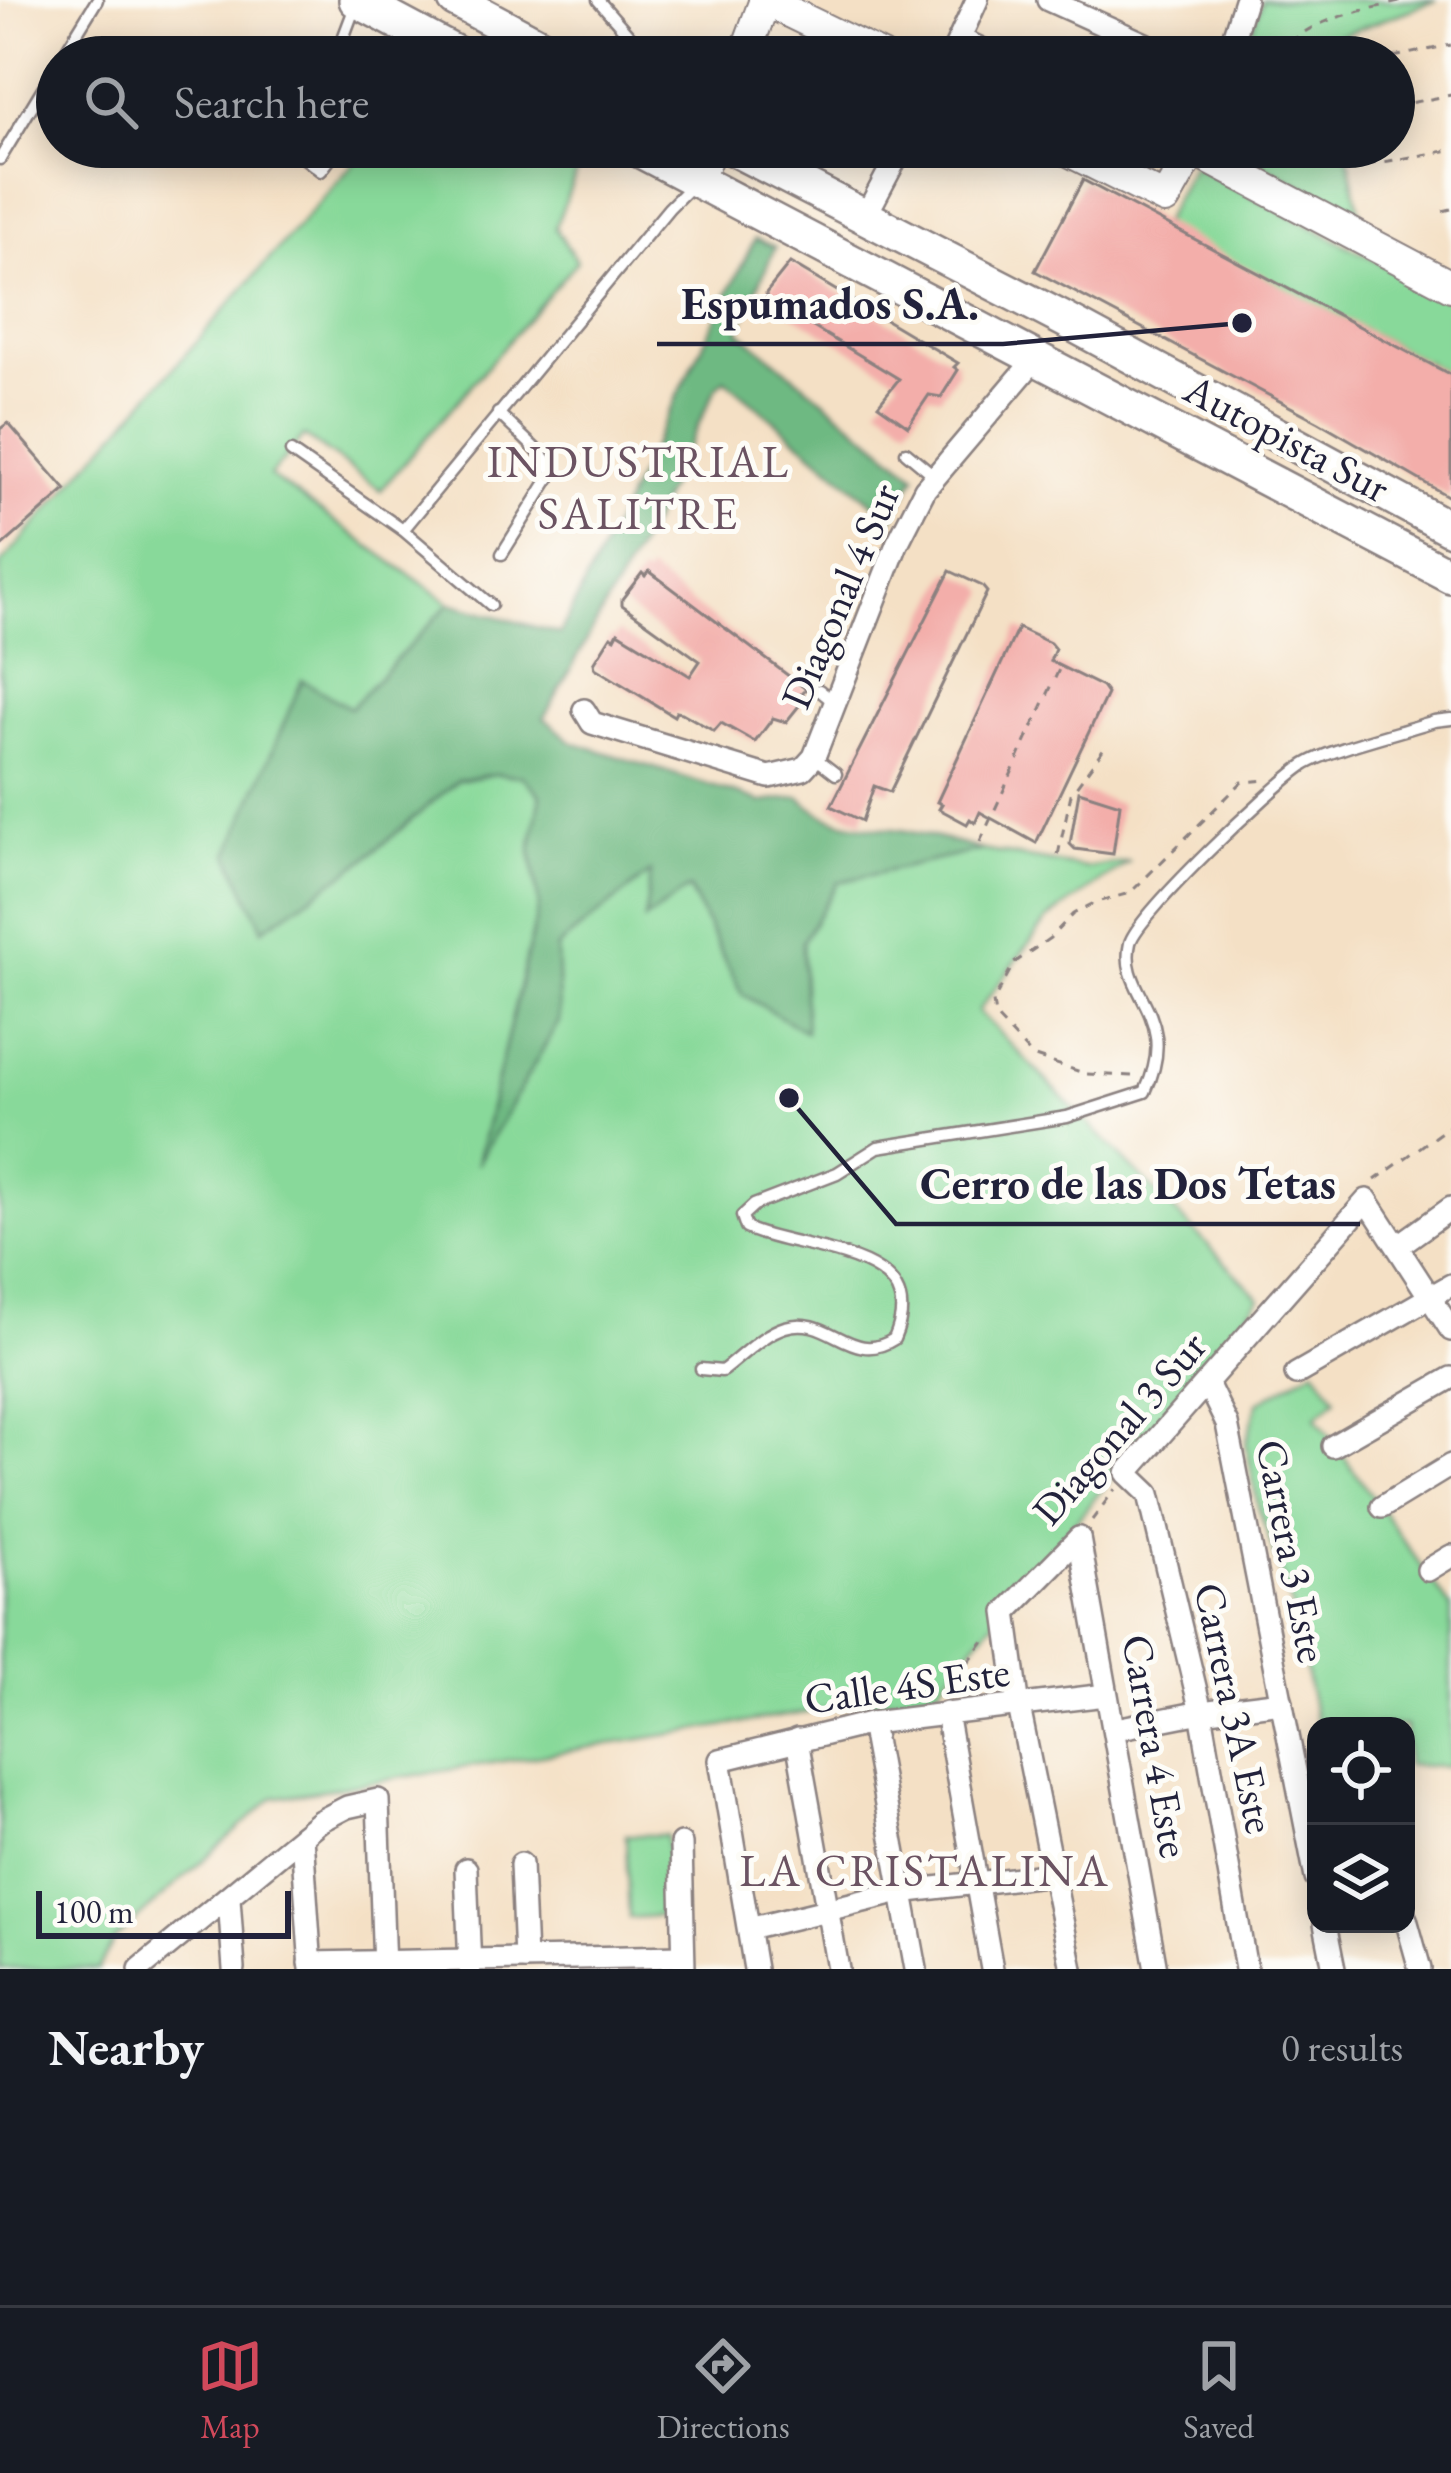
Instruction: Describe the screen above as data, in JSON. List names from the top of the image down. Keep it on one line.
{"streets":{"highway":["Autopista Sur"],"street":["Diagonal 4 Sur","Diagonal 3 Sur","Carrera 3 Este","Calle 4S Este","Carrera 3A Este","Carrera 4 Este"]},"crossings":[["Autopista Sur","Diagonal 4 Sur"],["Diagonal 3 Sur","Carrera 3 Este"],["Diagonal 3 Sur","Carrera 3A Este"],["Diagonal 3 Sur","Carrera 4 Este"],["Calle 4S Este","Carrera 4 Este"]],"districts":["INDUSTRIAL SALITRE","LA CRISTALINA"],"places":["Espumados S.A.","Cerro de las Dos Tetas"],"scale_bar":"100 m","page":{"search":"Search here","scale":"100 m","heading":["Nearby","0 results"],"nav":["Map","Directions","Saved"]}}
